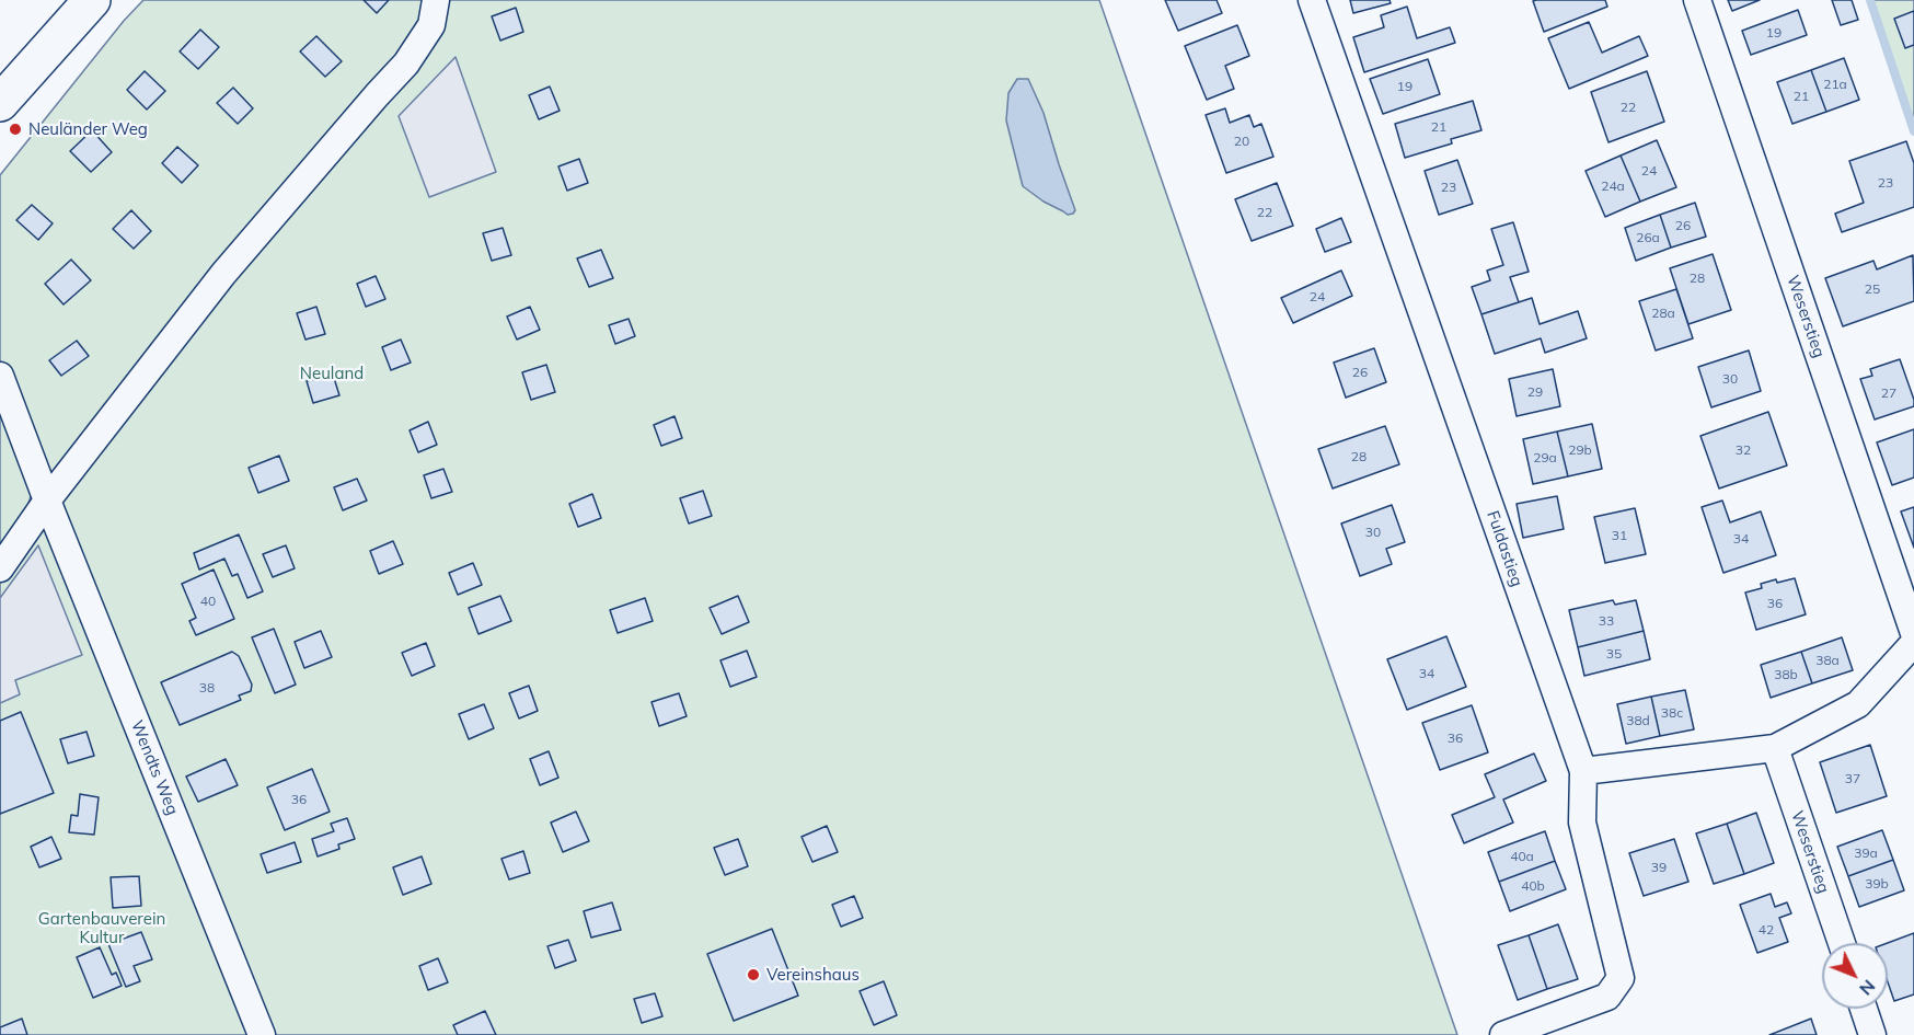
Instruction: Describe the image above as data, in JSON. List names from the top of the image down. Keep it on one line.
{"streets":{"street":["Weserstieg","Fuldastieg","Wendts Weg"]},"parks":["Neuland","Gartenbauverein Kultur"],"places":["Neuländer Weg","Vereinshaus"],"house_numbers":["19","21a","19","21","22","21","20","24","23","24a","23","22","26","26a","28","25","24","28a","26","30","29","27","29b","32","28","29a","30","31","34","40","36","33","35","38a","34","38b","38","38c","38d","36","37","36","39a","40a","39","39b","40b","42"],"north":"bottom right"}
